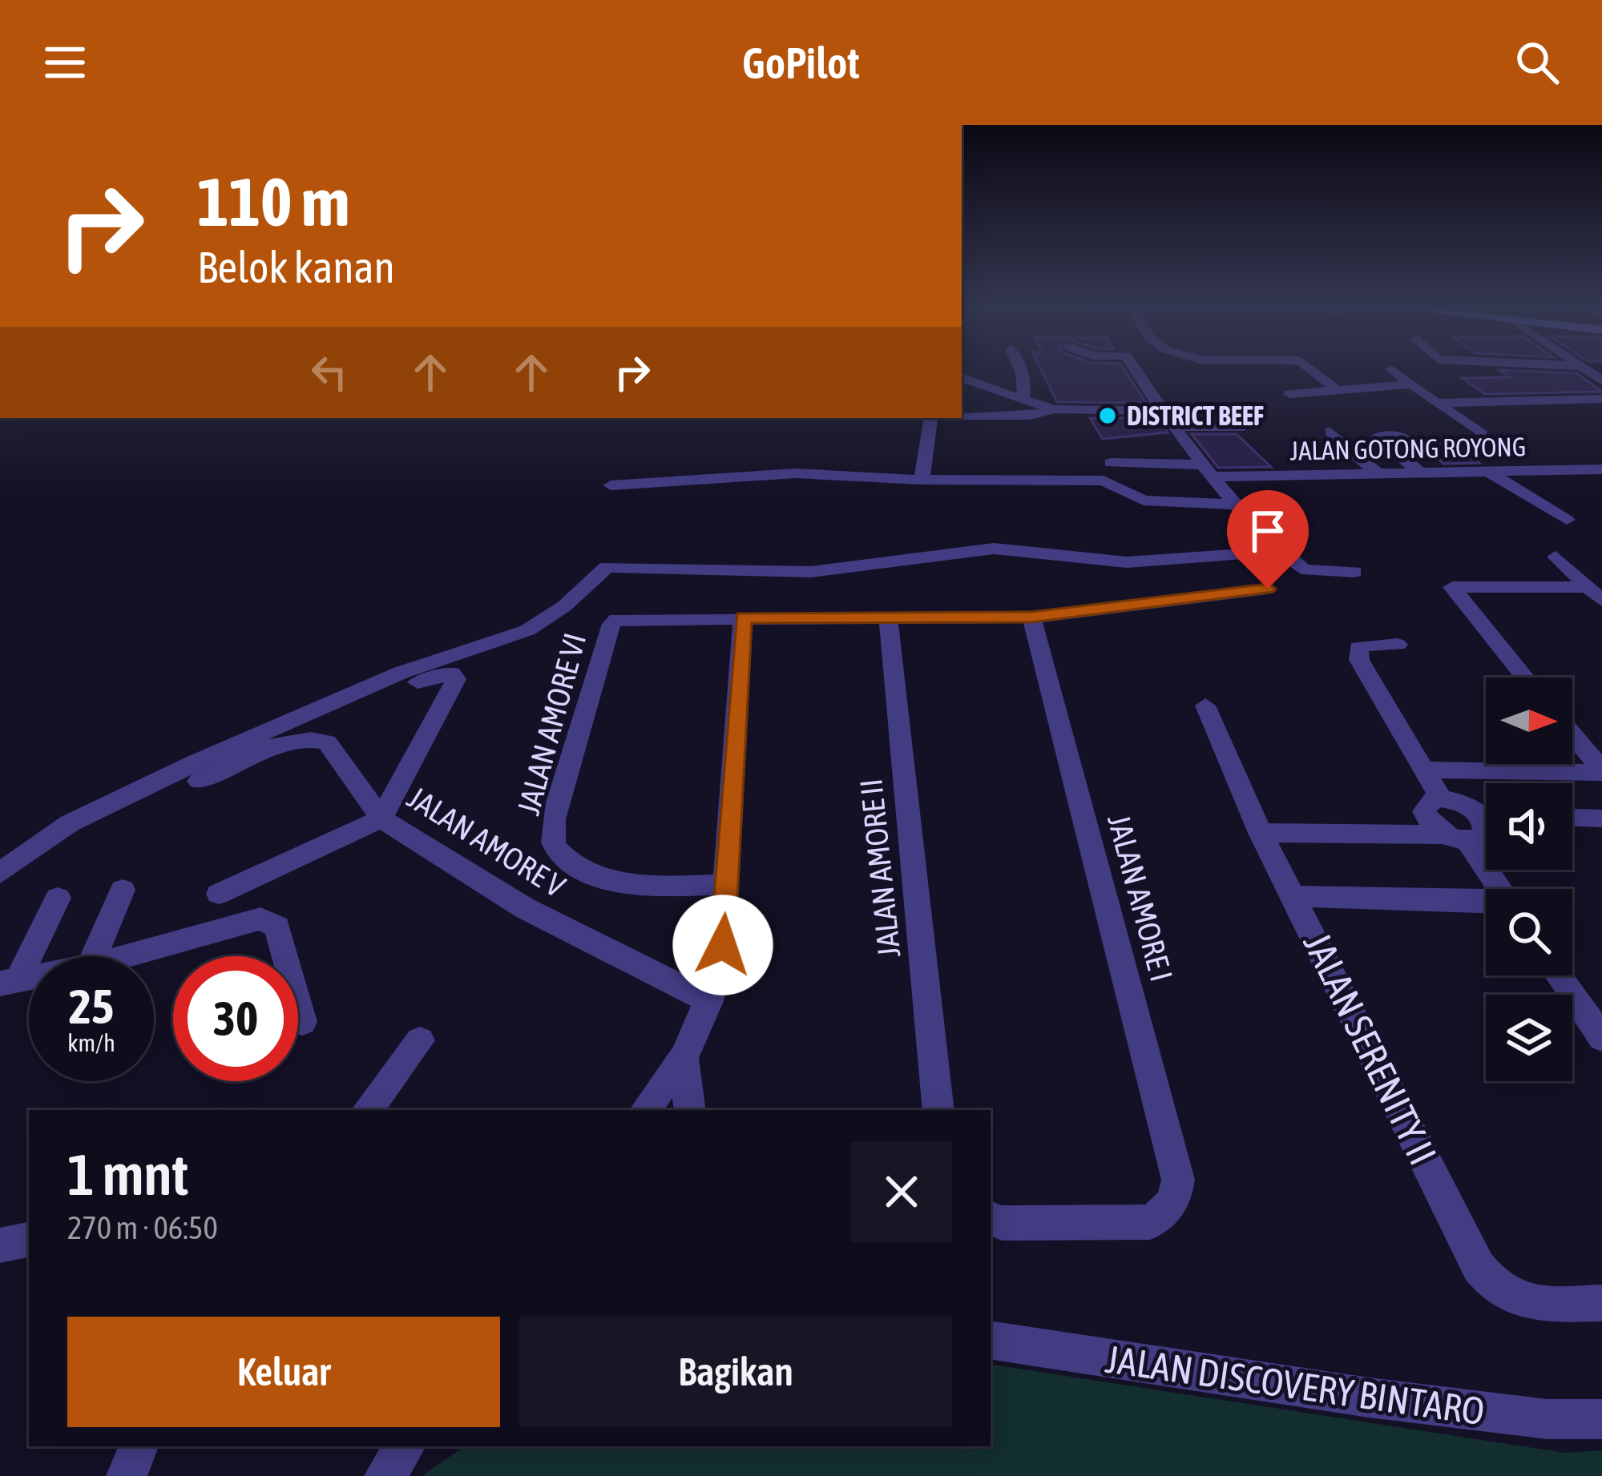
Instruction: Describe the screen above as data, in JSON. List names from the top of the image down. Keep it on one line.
{"streets":{"street":["JALAN GOTONG ROYONG","JALAN AMORE VI","JALAN AMORE V","JALAN AMORE II","JALAN AMORE I","JALAN SERENITY II","JALAN DISCOVERY BINTARO"]},"places":["DISTRICT BEEF"],"north":"right","page":{"header":"GoPilot","turn":["110 m","Belok kanan"],"speed":"25 km/h","limit":"30","heading":["1 mnt","270 m · 06:50"],"buttons":["Keluar","Bagikan"]}}
